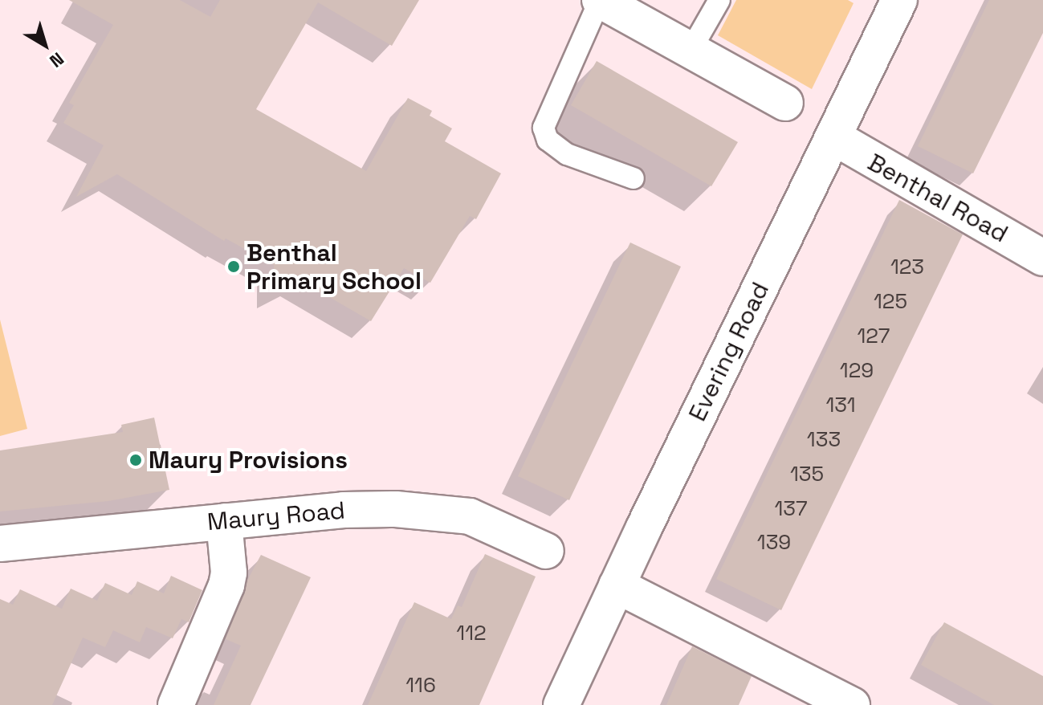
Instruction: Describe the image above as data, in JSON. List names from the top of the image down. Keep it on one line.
{"streets":{"street":["Benthal Road","Evering Road","Maury Road"]},"crossings":[["Benthal Road","Evering Road"]],"places":["Benthal Primary School","Maury Provisions"],"house_numbers":["123","125","127","129","131","133","135","137","139","112","116"],"north":"bottom right"}
